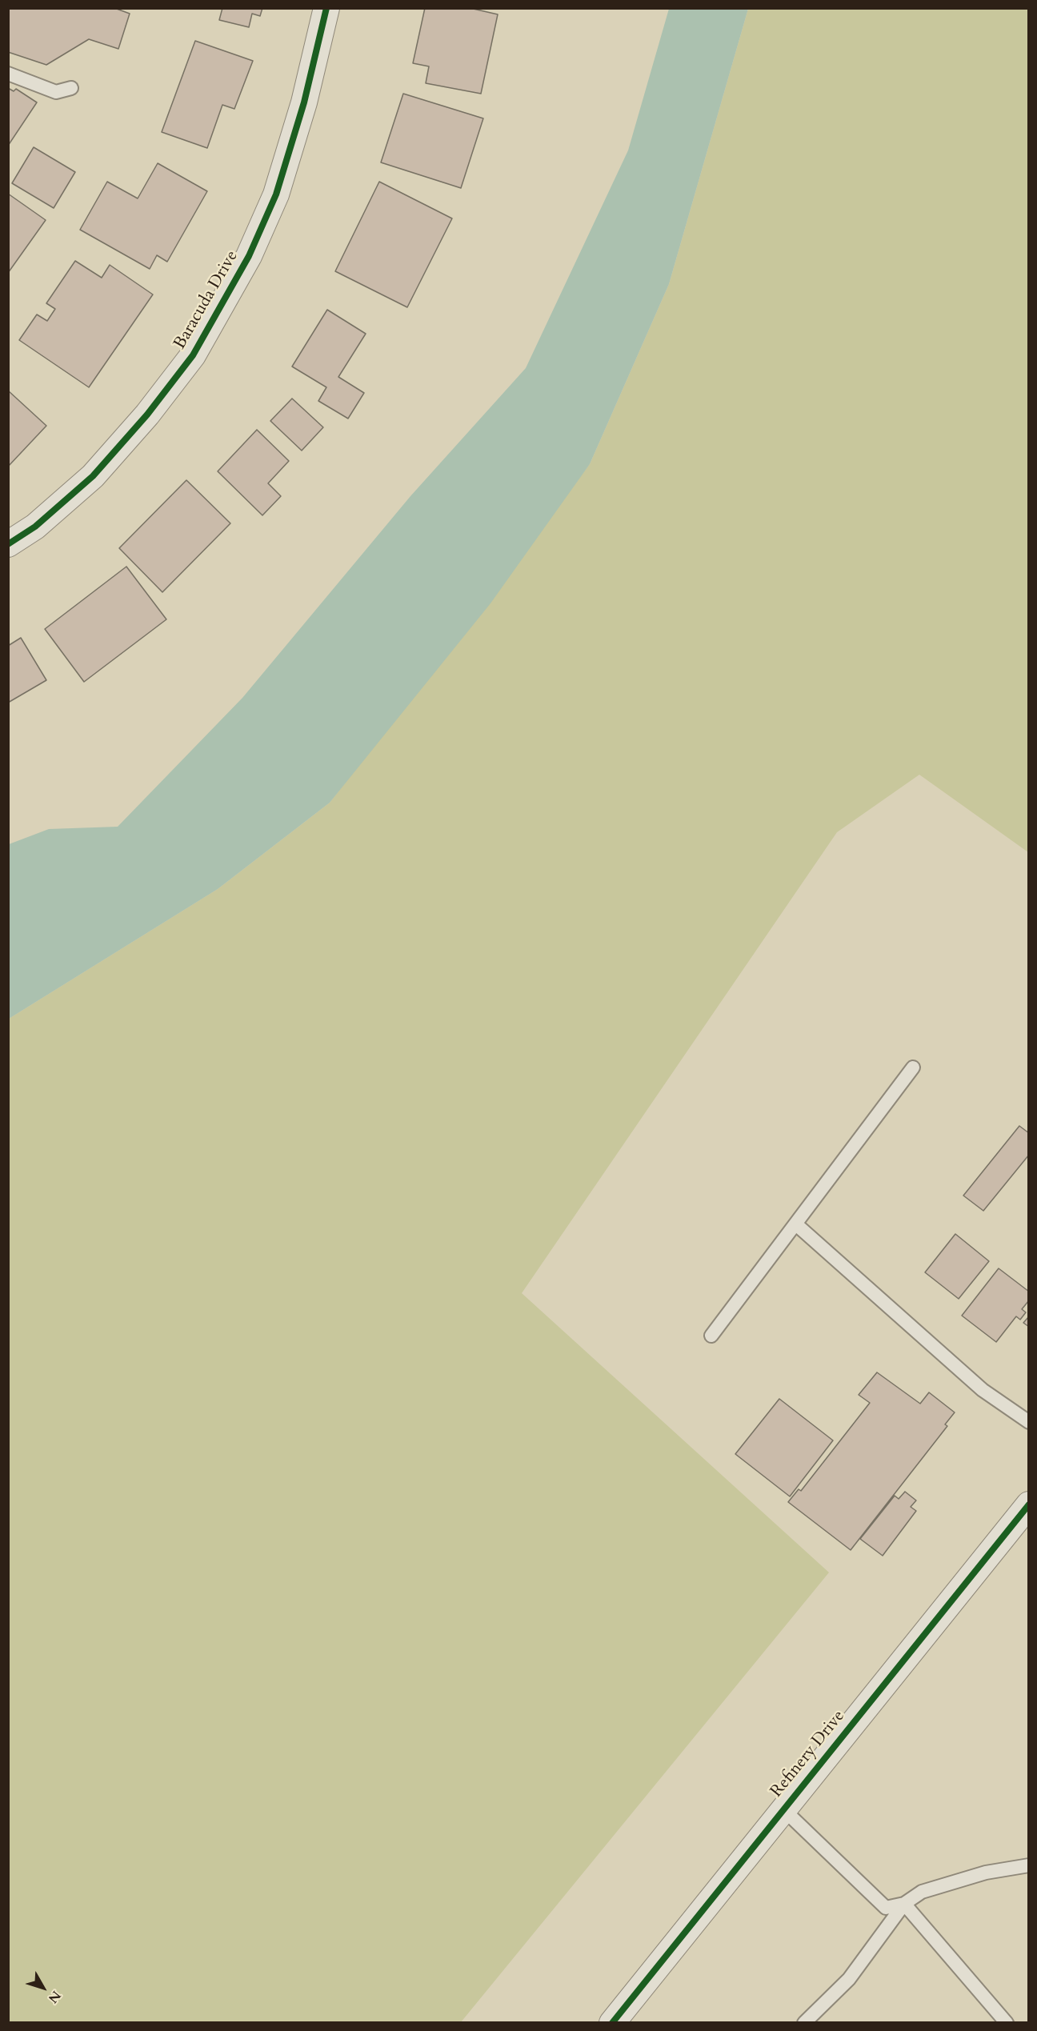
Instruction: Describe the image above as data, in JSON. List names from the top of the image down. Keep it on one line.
{"streets":{"street":["Baracuda Drive","Refinery Drive"]},"north":"bottom right"}
